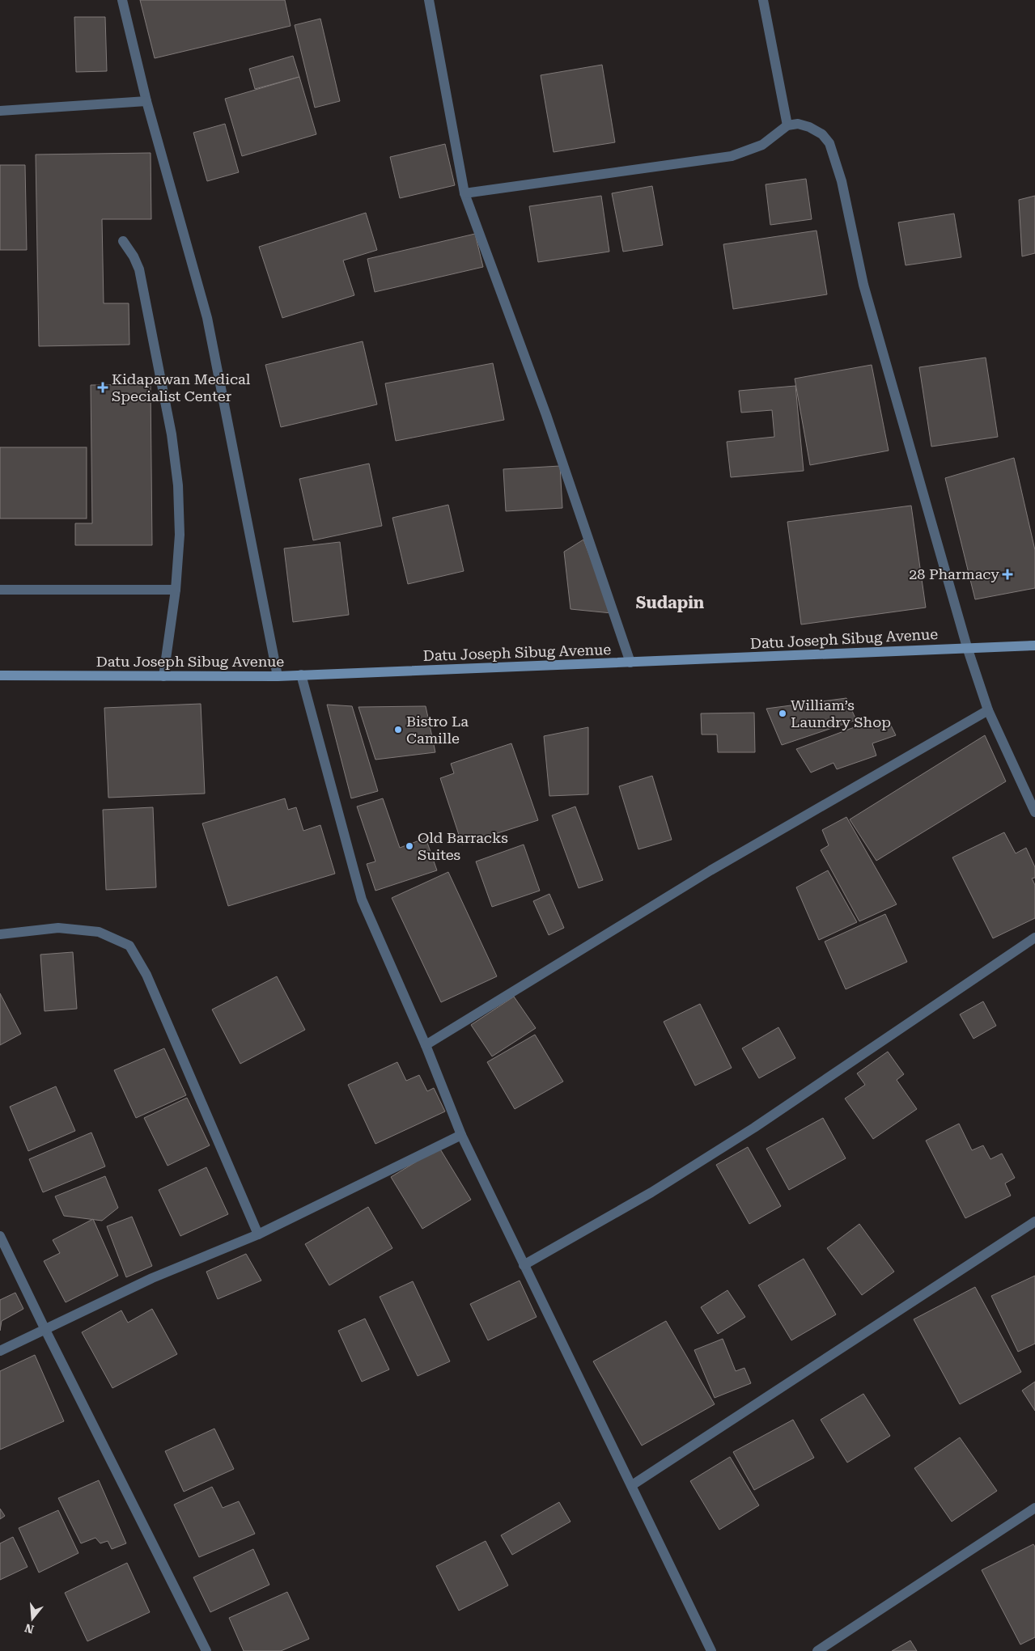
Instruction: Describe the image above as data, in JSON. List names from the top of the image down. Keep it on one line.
{"streets":{"main road":["Datu Joseph Sibug Avenue"]},"districts":["Sudapin"],"places":{"health":["Kidapawan Medical Specialist Center","28 Pharmacy"],"other":["William’s Laundry Shop","Bistro La Camille","Old Barracks Suites"]},"north":"bottom"}
